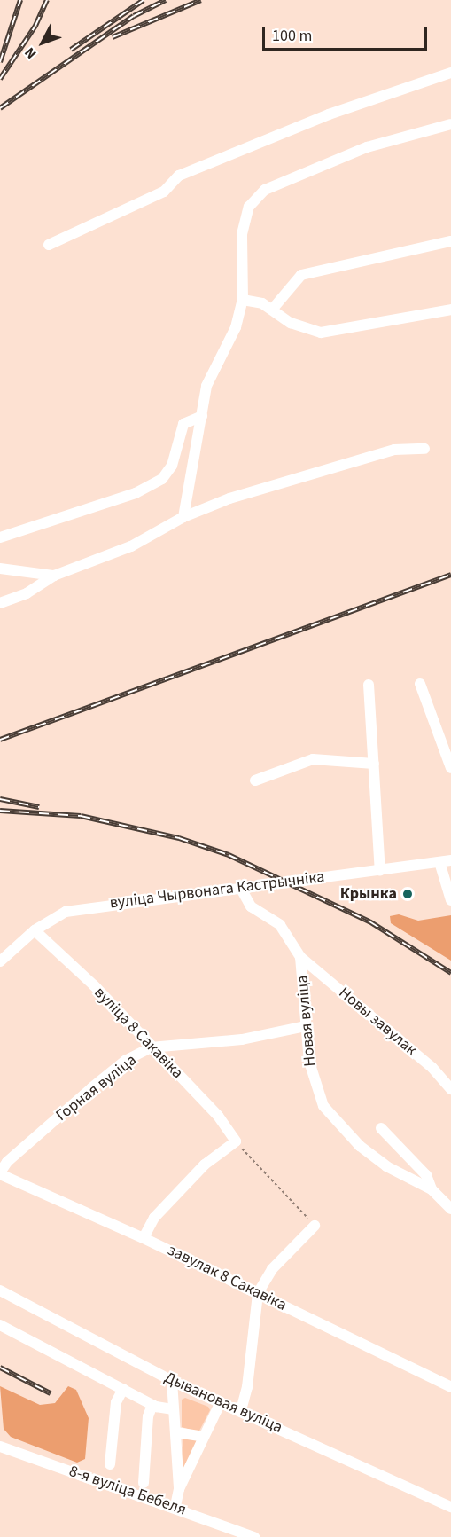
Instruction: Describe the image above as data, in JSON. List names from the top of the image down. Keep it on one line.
{"streets":{"street":["вуліца Чырвонага Кастрычніка","Новая вуліца","Новы завулак","вуліца 8 Сакавіка","Горная вуліца","завулак 8 Сакавіка","Дывановая вуліца","8-я вуліца Бебеля"]},"crossings":[["вуліца Чырвонага Кастрычніка","Новая вуліца"],["вуліца Чырвонага Кастрычніка","вуліца 8 Сакавіка"],["Новая вуліца","Новы завулак"],["Новая вуліца","Горная вуліца"],["вуліца 8 Сакавіка","Горная вуліца"],["Горная вуліца","завулак 8 Сакавіка"]],"places":["Крынка"],"scale_bar":"100 m","north":"bottom left"}
